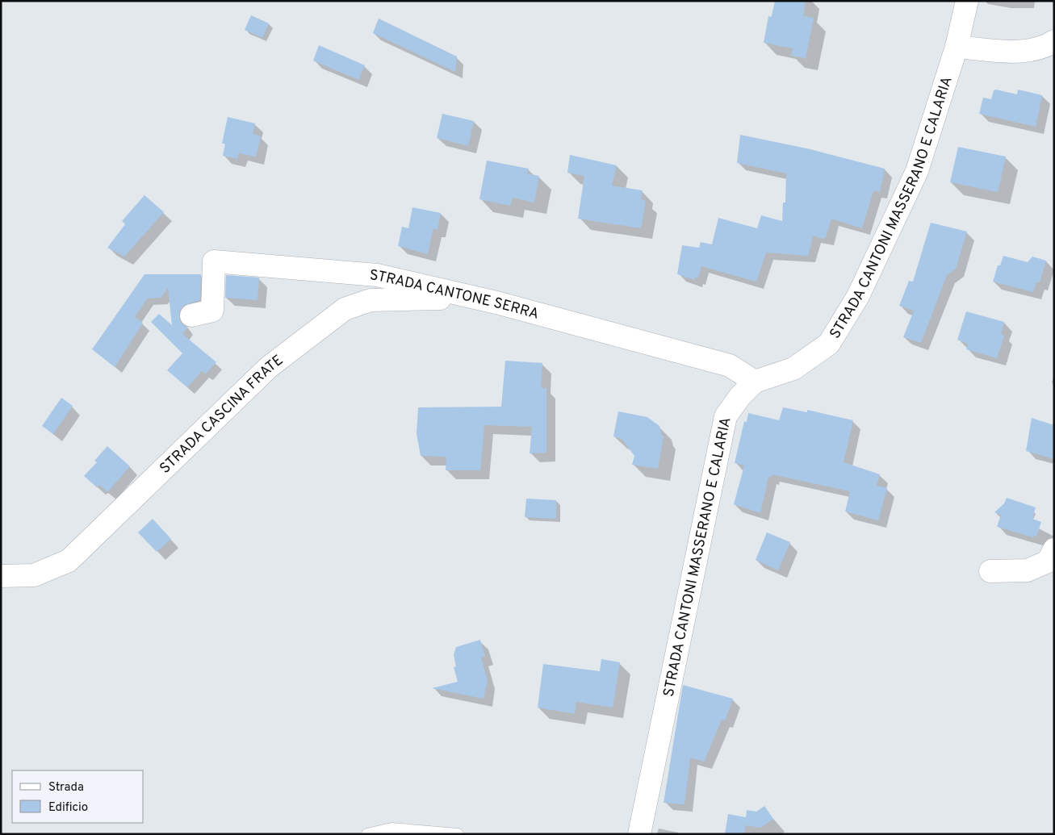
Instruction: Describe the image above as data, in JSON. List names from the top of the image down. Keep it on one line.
{"streets":{"street":["STRADA CANTONI MASSERANO E CALARIA","STRADA CANTONE SERRA","STRADA CASCINA FRATE"]},"crossings":[["STRADA CANTONI MASSERANO E CALARIA","STRADA CANTONE SERRA"],["STRADA CANTONE SERRA","STRADA CASCINA FRATE"]],"legend":["Strada","Edificio"]}
